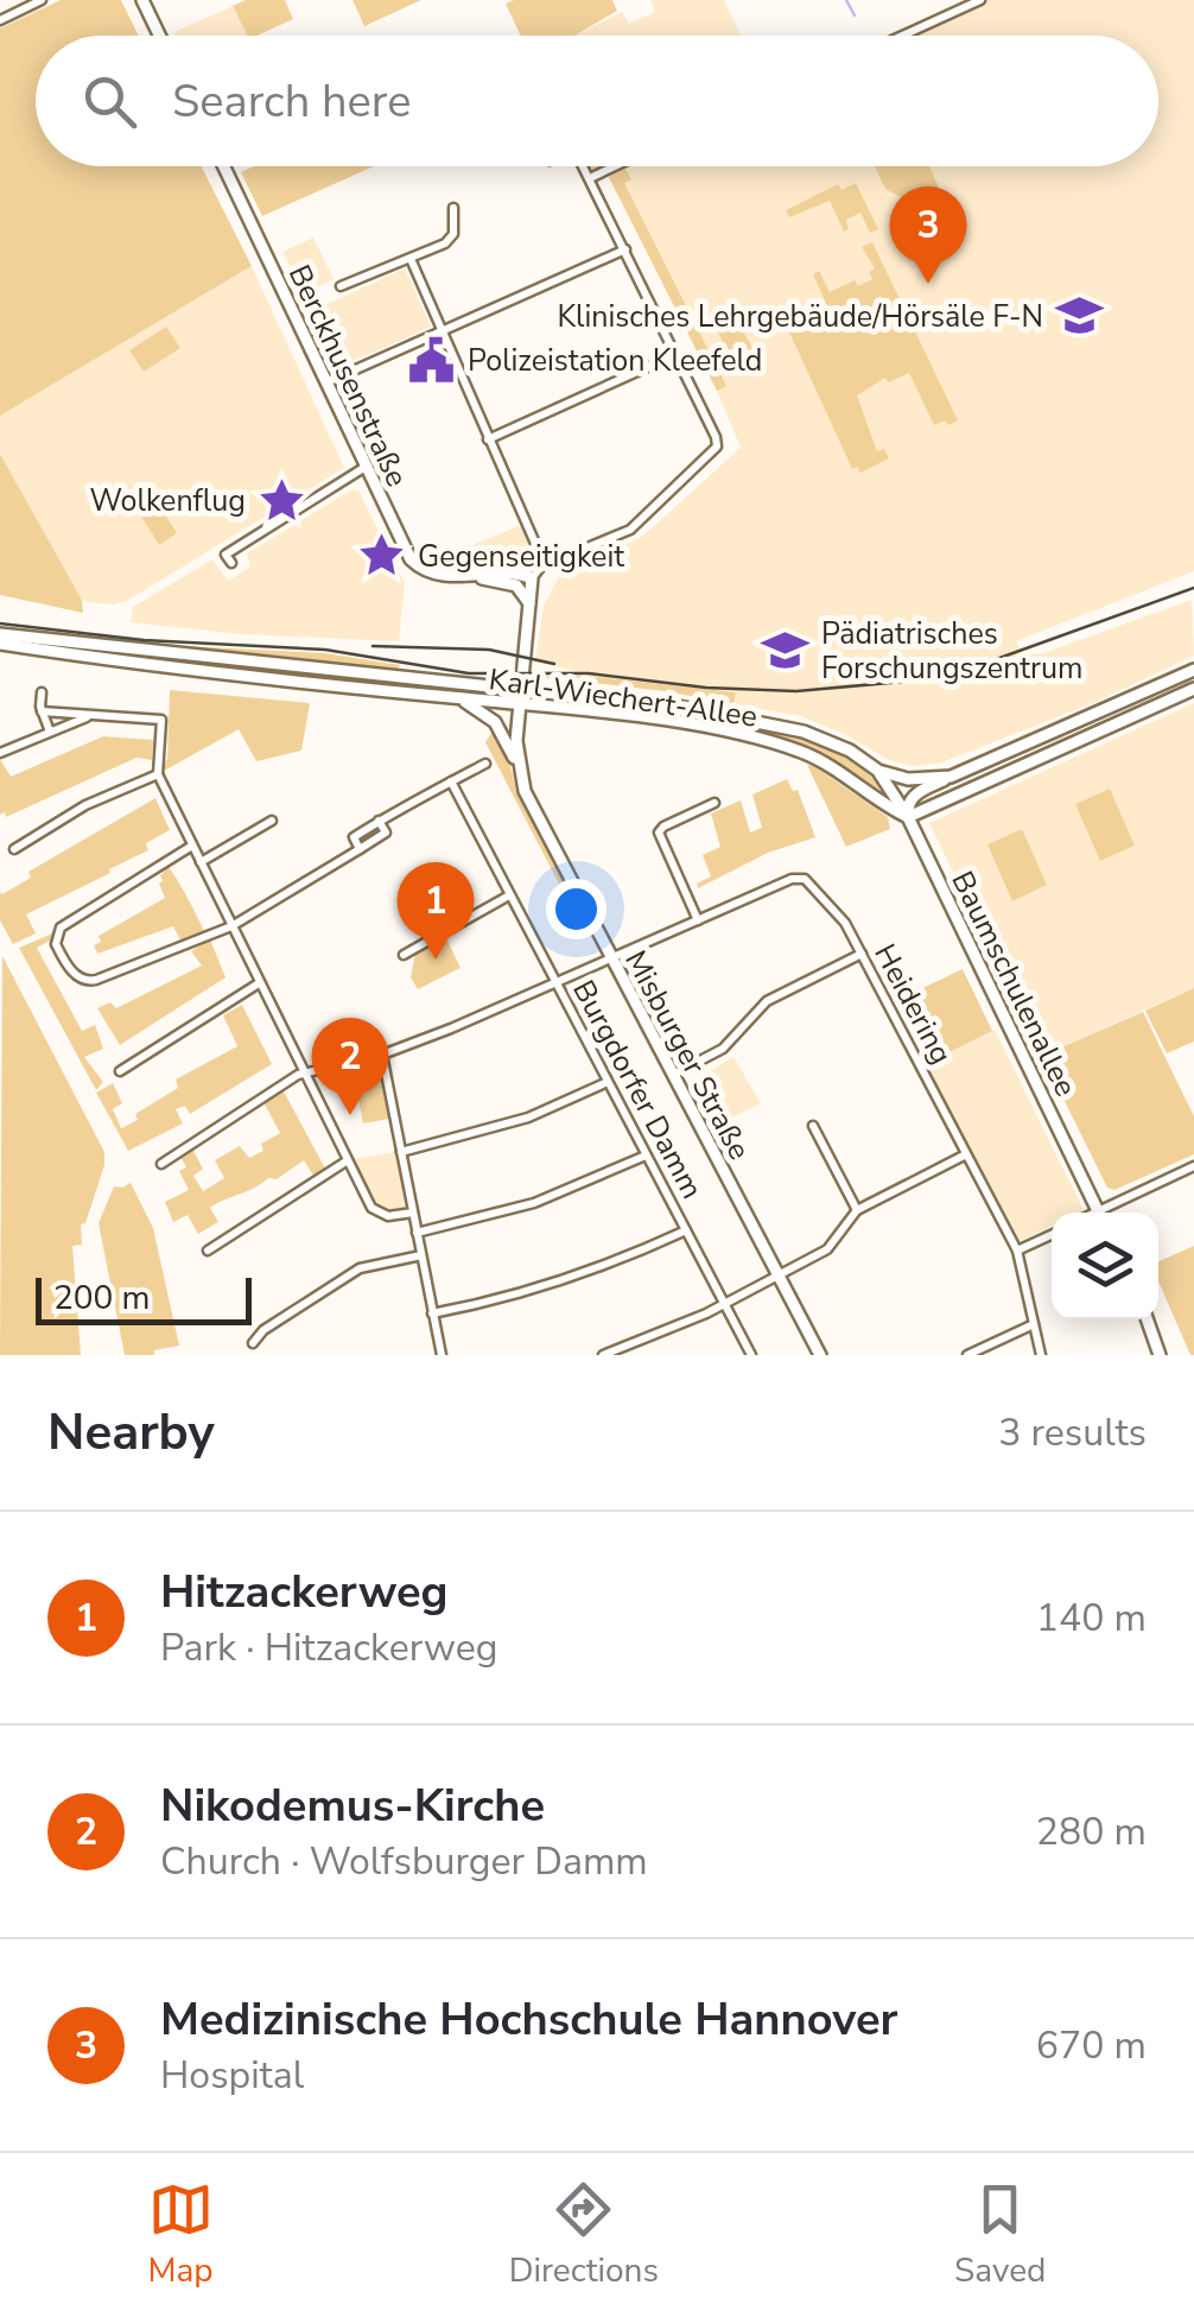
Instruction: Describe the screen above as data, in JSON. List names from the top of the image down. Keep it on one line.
{"streets":{"main road":["Berckhusenstraße","Karl-Wiechert-Allee","Baumschulenallee","Misburger Straße"],"street":["Heidering","Burgdorfer Damm"]},"crossings":[["Karl-Wiechert-Allee","Baumschulenallee"],["Karl-Wiechert-Allee","Misburger Straße"],["Heidering","Misburger Straße"],["Heidering","Burgdorfer Damm"]],"places":{"school or university":["Klinisches Lehrgebäude/Hörsäle F-N","Pädiatrisches Forschungszentrum"],"public building":["Polizeistation Kleefeld"],"place":["Wolkenflug","Gegenseitigkeit"]},"scale_bar":"200 m","page":{"search":"Search here","pins":["3","1","2"],"scale":"200 m","heading":["Nearby","3 results"],"list":[{"mark":"1","name":"Hitzackerweg","note":"Park · Hitzackerweg","value":"140 m"},{"mark":"2","name":"Nikodemus-Kirche","note":"Church · Wolfsburger Damm","value":"280 m"},{"mark":"3","name":"Medizinische Hochschule Hannover","note":"Hospital","value":"670 m"}],"nav":["Map","Directions","Saved"]}}
